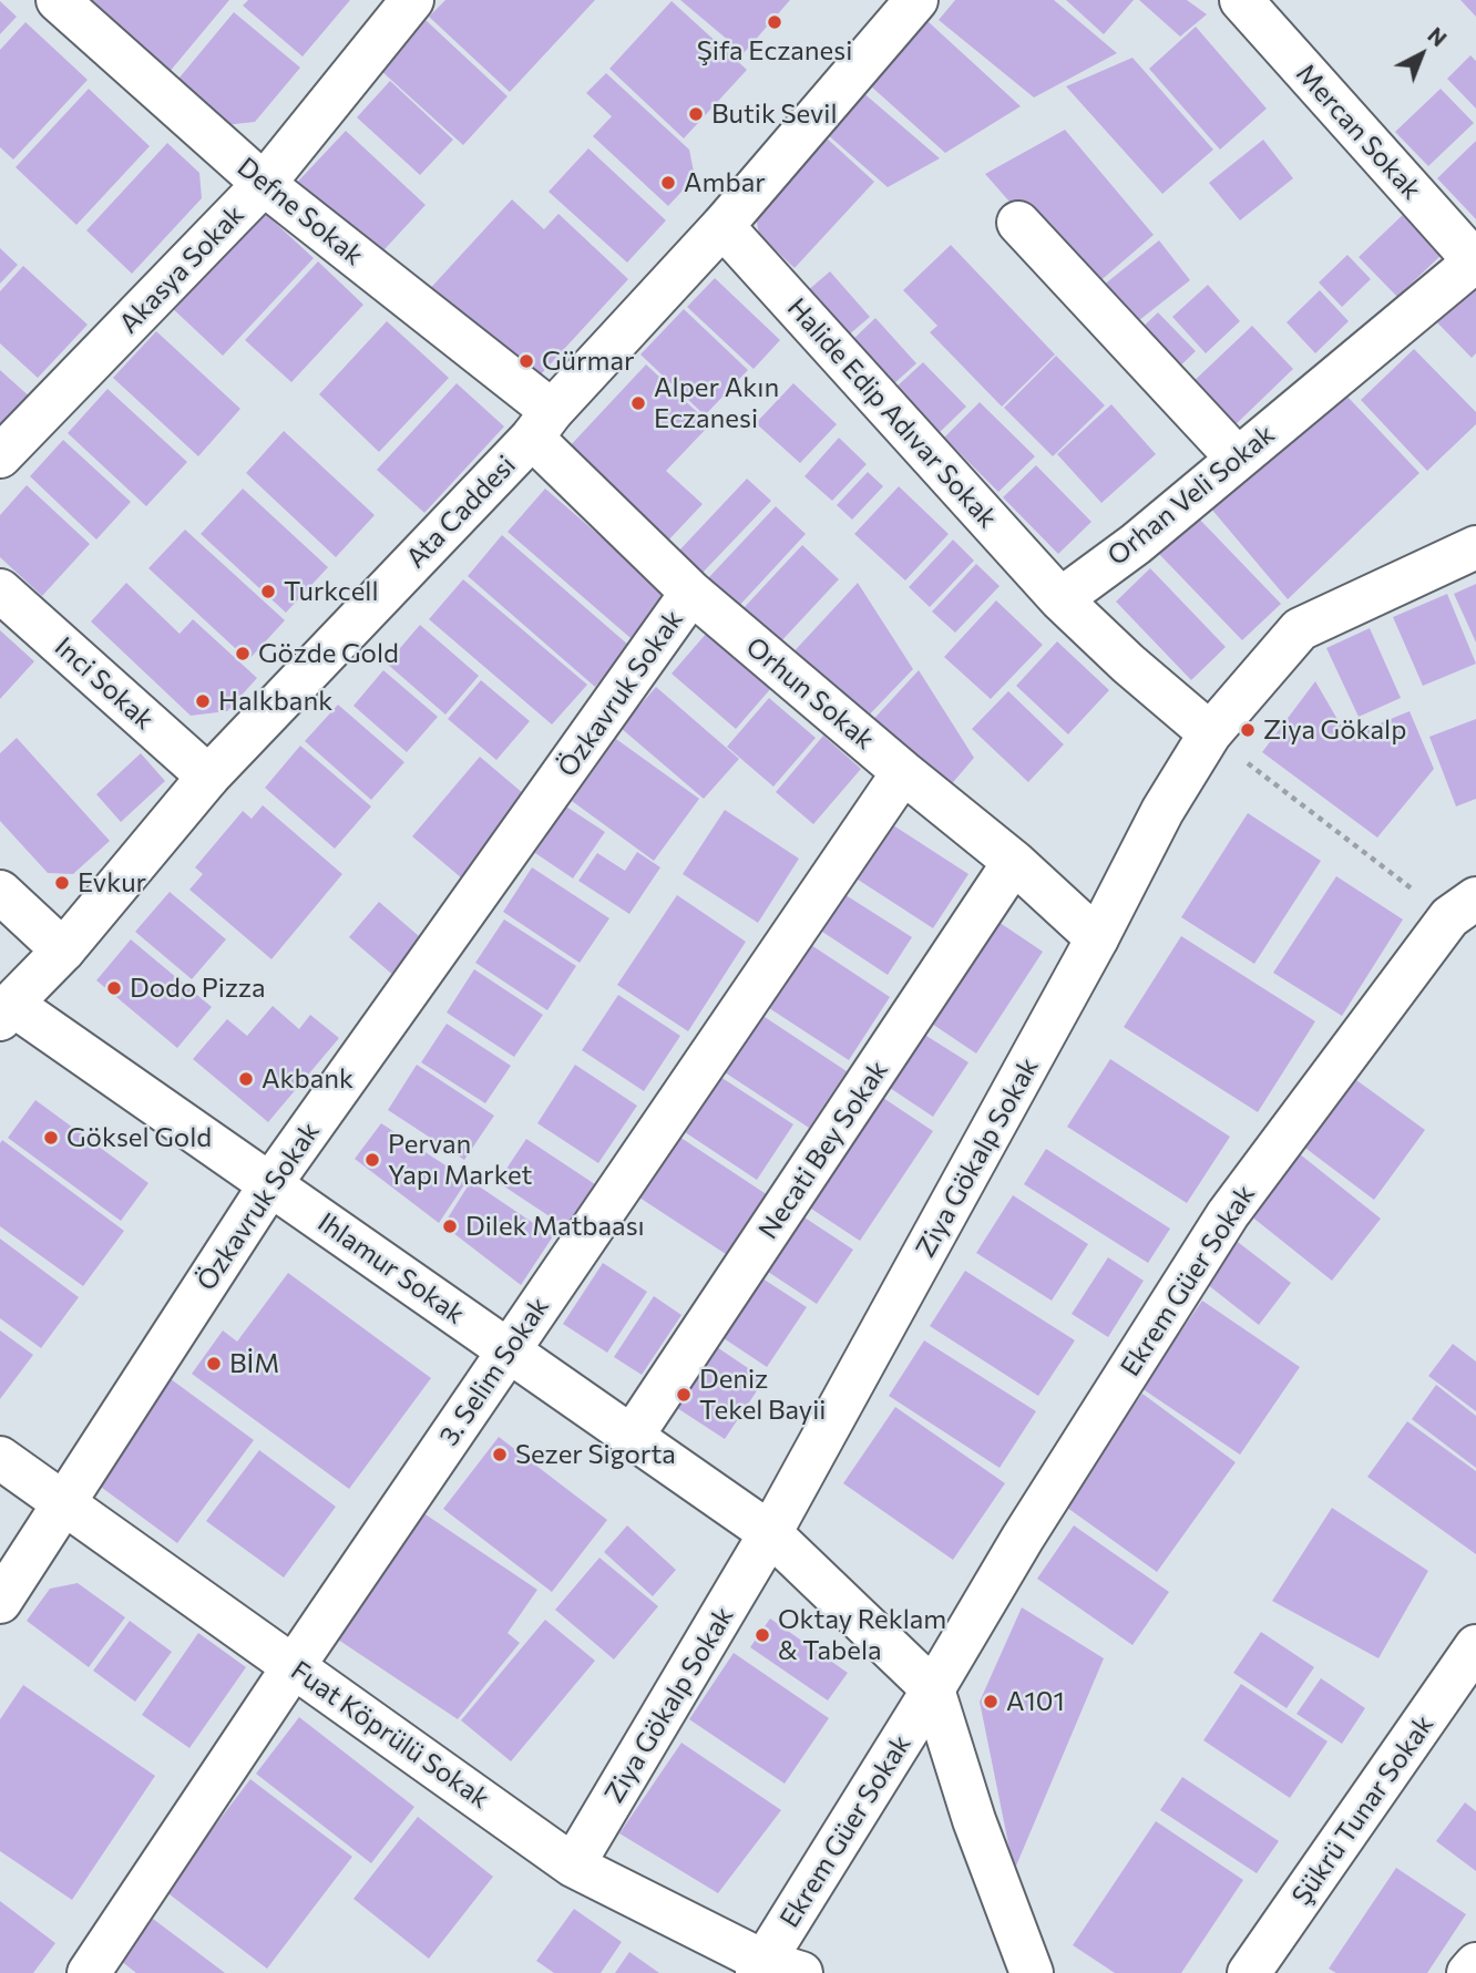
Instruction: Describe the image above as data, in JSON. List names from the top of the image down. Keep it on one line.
{"streets":{"street":["Mercan Sokak","Defne Sokak","Akasya Sokak","Halide Edip Adıvar Sokak","Orhan Veli Sokak","Ata Caddesi","Inci Sokak","Özkavruk Sokak","Orhun Sokak","Necati Bey Sokak","Ziya Gökalp Sokak","Ihlamur Sokak","Ekrem Güer Sokak","3. Selim Sokak","Fuat Köprülü Sokak","Şükrü Tunar Sokak"]},"crossings":[["Mercan Sokak","Orhan Veli Sokak"],["Defne Sokak","Akasya Sokak"],["Defne Sokak","Ata Caddesi"],["Defne Sokak","Orhun Sokak"],["Halide Edip Adıvar Sokak","Orhan Veli Sokak"],["Halide Edip Adıvar Sokak","Ata Caddesi"],["Ata Caddesi","Inci Sokak"],["Ata Caddesi","Orhun Sokak"],["Ata Caddesi","Ihlamur Sokak"],["Özkavruk Sokak","Orhun Sokak"],["Özkavruk Sokak","Ihlamur Sokak"],["Özkavruk Sokak","Fuat Köprülü Sokak"],["Orhun Sokak","Necati Bey Sokak"],["Orhun Sokak","Ziya Gökalp Sokak"],["Orhun Sokak","3. Selim Sokak"],["Necati Bey Sokak","Ihlamur Sokak"],["Ziya Gökalp Sokak","Ihlamur Sokak"],["Ziya Gökalp Sokak","Fuat Köprülü Sokak"],["Ihlamur Sokak","Ekrem Güer Sokak"],["Ihlamur Sokak","3. Selim Sokak"],["Ekrem Güer Sokak","Fuat Köprülü Sokak"],["3. Selim Sokak","Fuat Köprülü Sokak"]],"places":["Şifa Eczanesi","Butik Sevil","Ambar","Gürmar","Alper Akın Eczanesi","Turkcell","Gözde Gold","Halkbank","Ziya Gökalp","Evkur","Dodo Pizza","Akbank","Göksel Gold","Pervan Yapı Market","Dilek Matbaası","BİM","Deniz Tekel Bayii","Sezer Sigorta","Oktay Reklam & Tabela","A101"],"north":"top right"}
